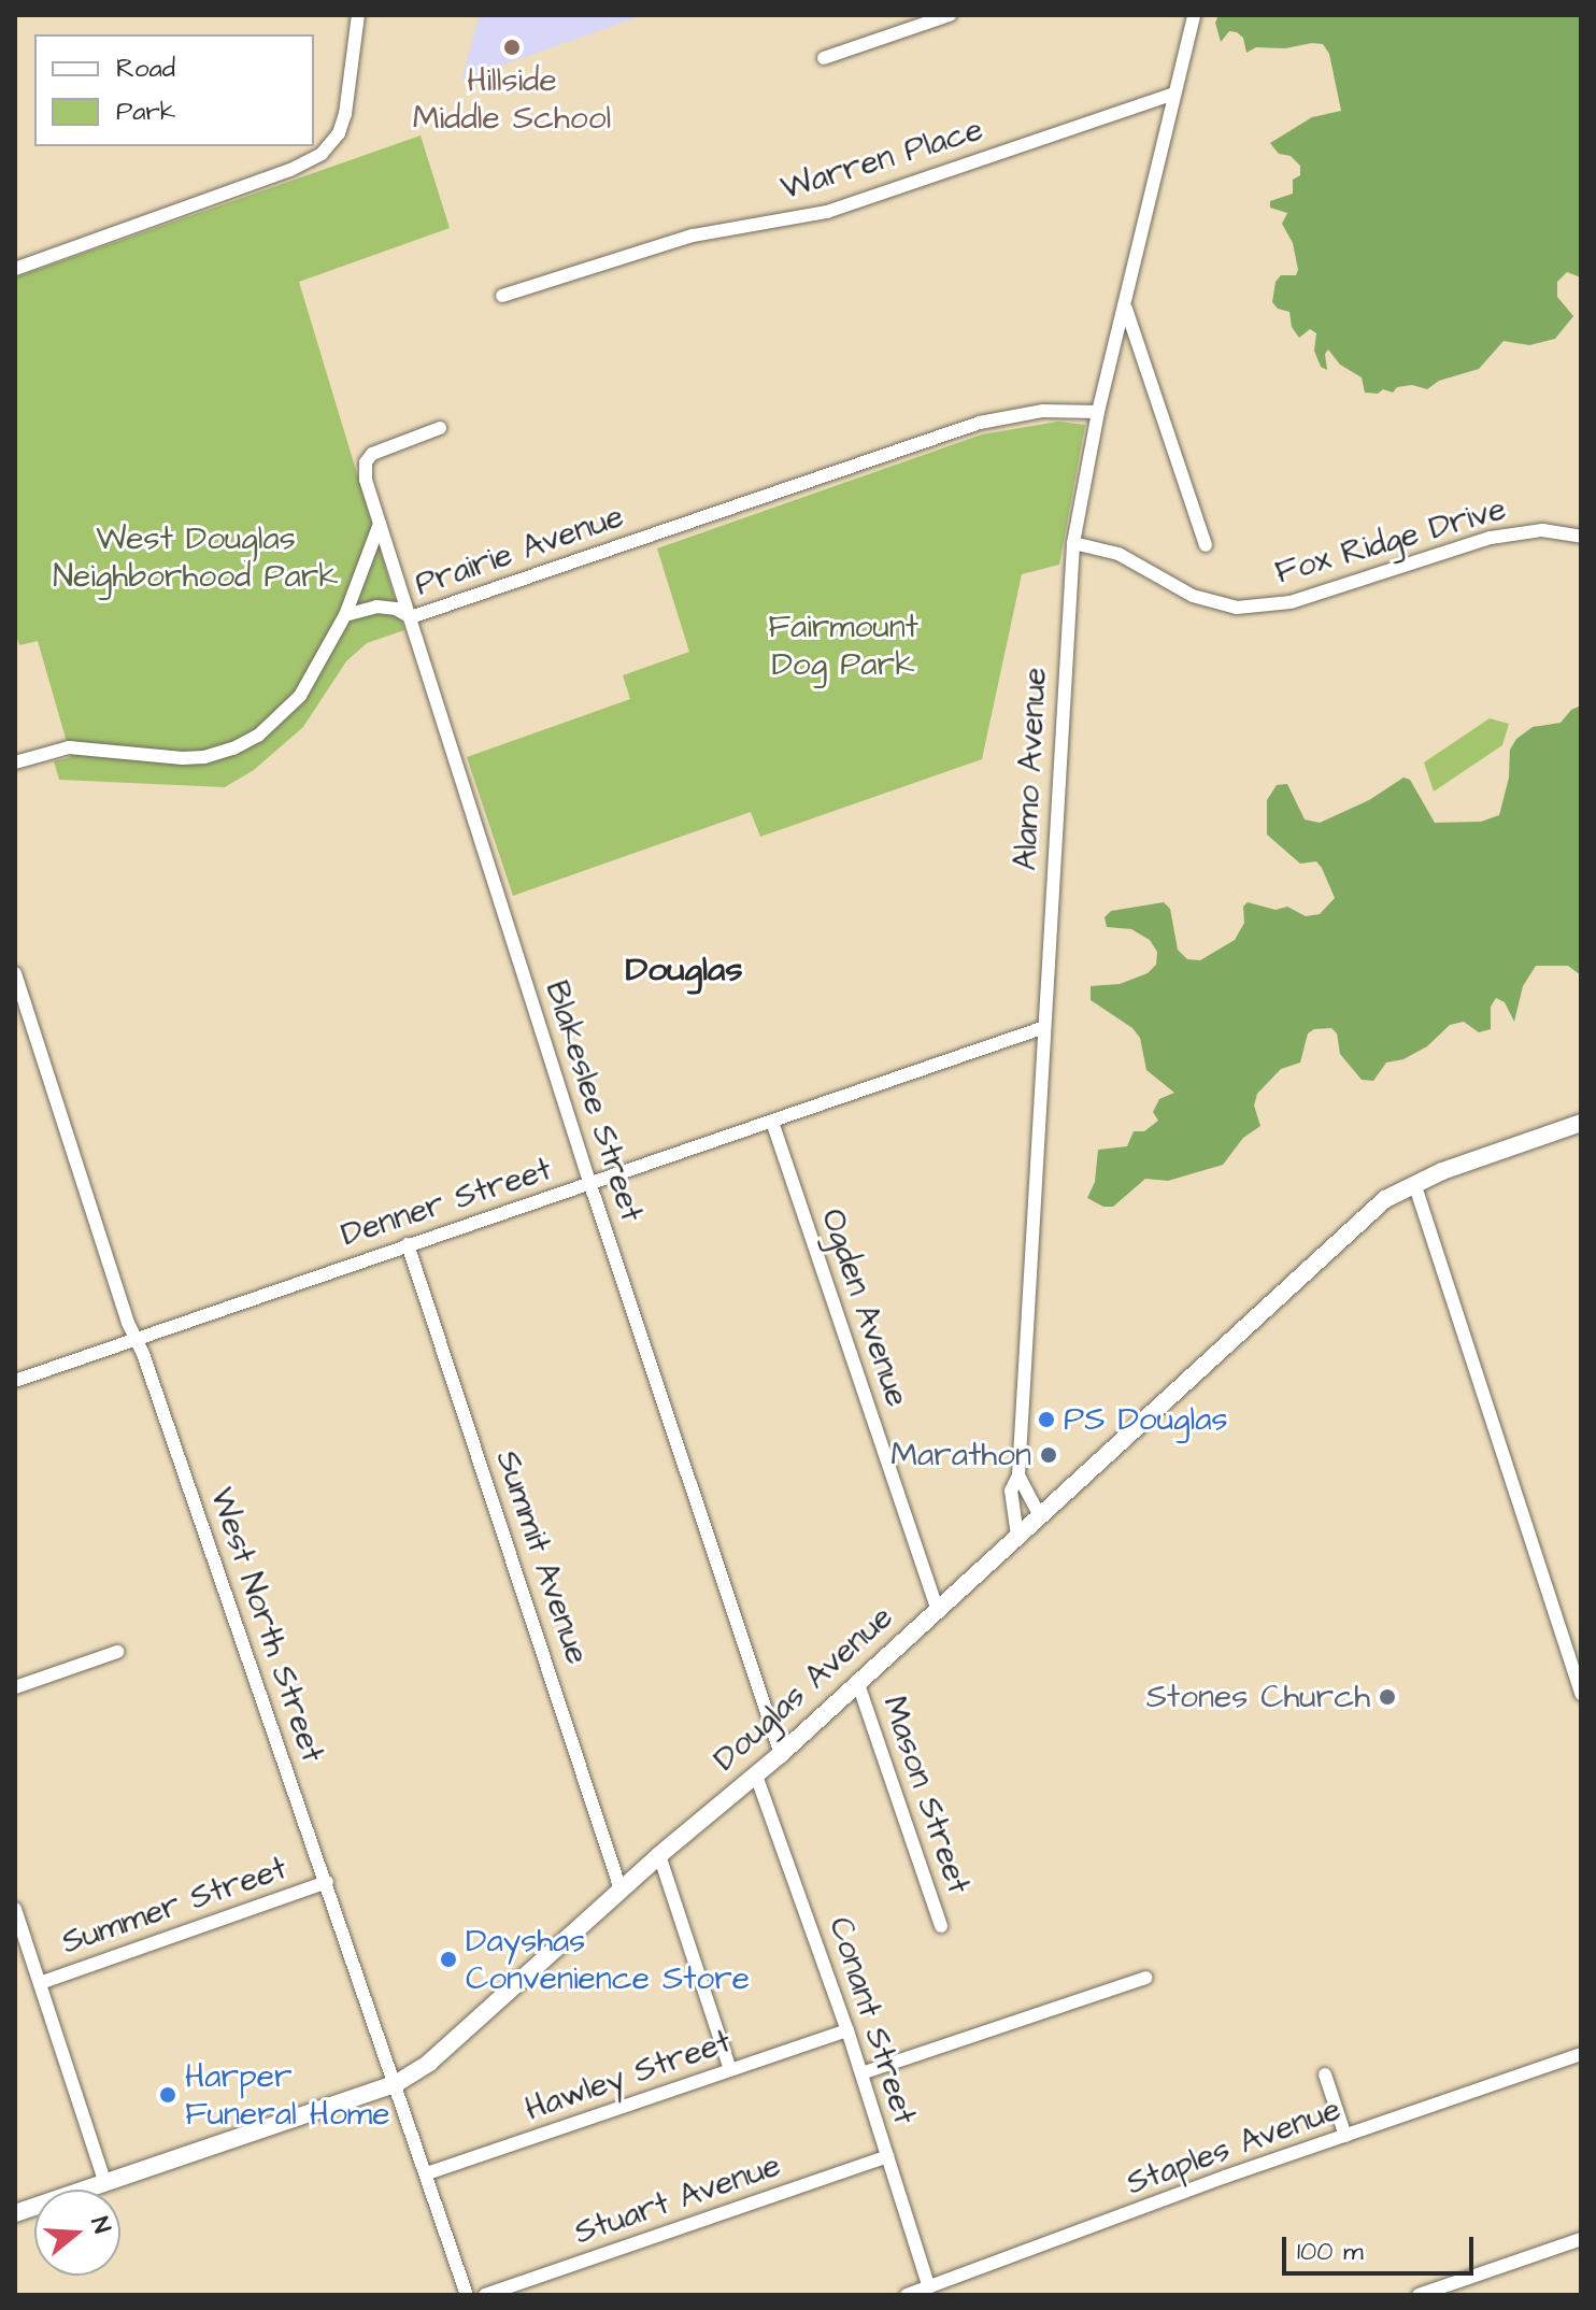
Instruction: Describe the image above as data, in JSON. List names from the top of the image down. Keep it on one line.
{"streets":{"main road":["Douglas Avenue"],"street":["Warren Place","Fox Ridge Drive","Prairie Avenue","Alamo Avenue","Blakeslee Street","Denner Street","Ogden Avenue","Summit Avenue","West North Street","Mason Street","Summer Street","Conant Street","Hawley Street","Staples Avenue","Stuart Avenue"]},"crossings":[["Warren Place","Alamo Avenue"],["Fox Ridge Drive","Alamo Avenue"],["Prairie Avenue","Alamo Avenue"],["Prairie Avenue","Blakeslee Street"],["Alamo Avenue","Denner Street"],["Alamo Avenue","Douglas Avenue"],["Blakeslee Street","Denner Street"],["Blakeslee Street","Douglas Avenue"],["Denner Street","Ogden Avenue"],["Denner Street","Summit Avenue"],["Denner Street","West North Street"],["Ogden Avenue","Douglas Avenue"],["Summit Avenue","Douglas Avenue"],["West North Street","Douglas Avenue"],["West North Street","Summer Street"],["West North Street","Hawley Street"],["Douglas Avenue","Mason Street"],["Douglas Avenue","Conant Street"],["Conant Street","Hawley Street"],["Conant Street","Staples Avenue"],["Conant Street","Stuart Avenue"]],"districts":["Douglas"],"parks":["West Douglas Neighborhood Park","Fairmount Dog Park"],"places":["Hillside Middle School","PS Douglas","Marathon","Stones Church","Dayshas Convenience Store","Harper Funeral Home"],"legend":["Road","Park"],"scale_bar":"100 m","north":"right"}
